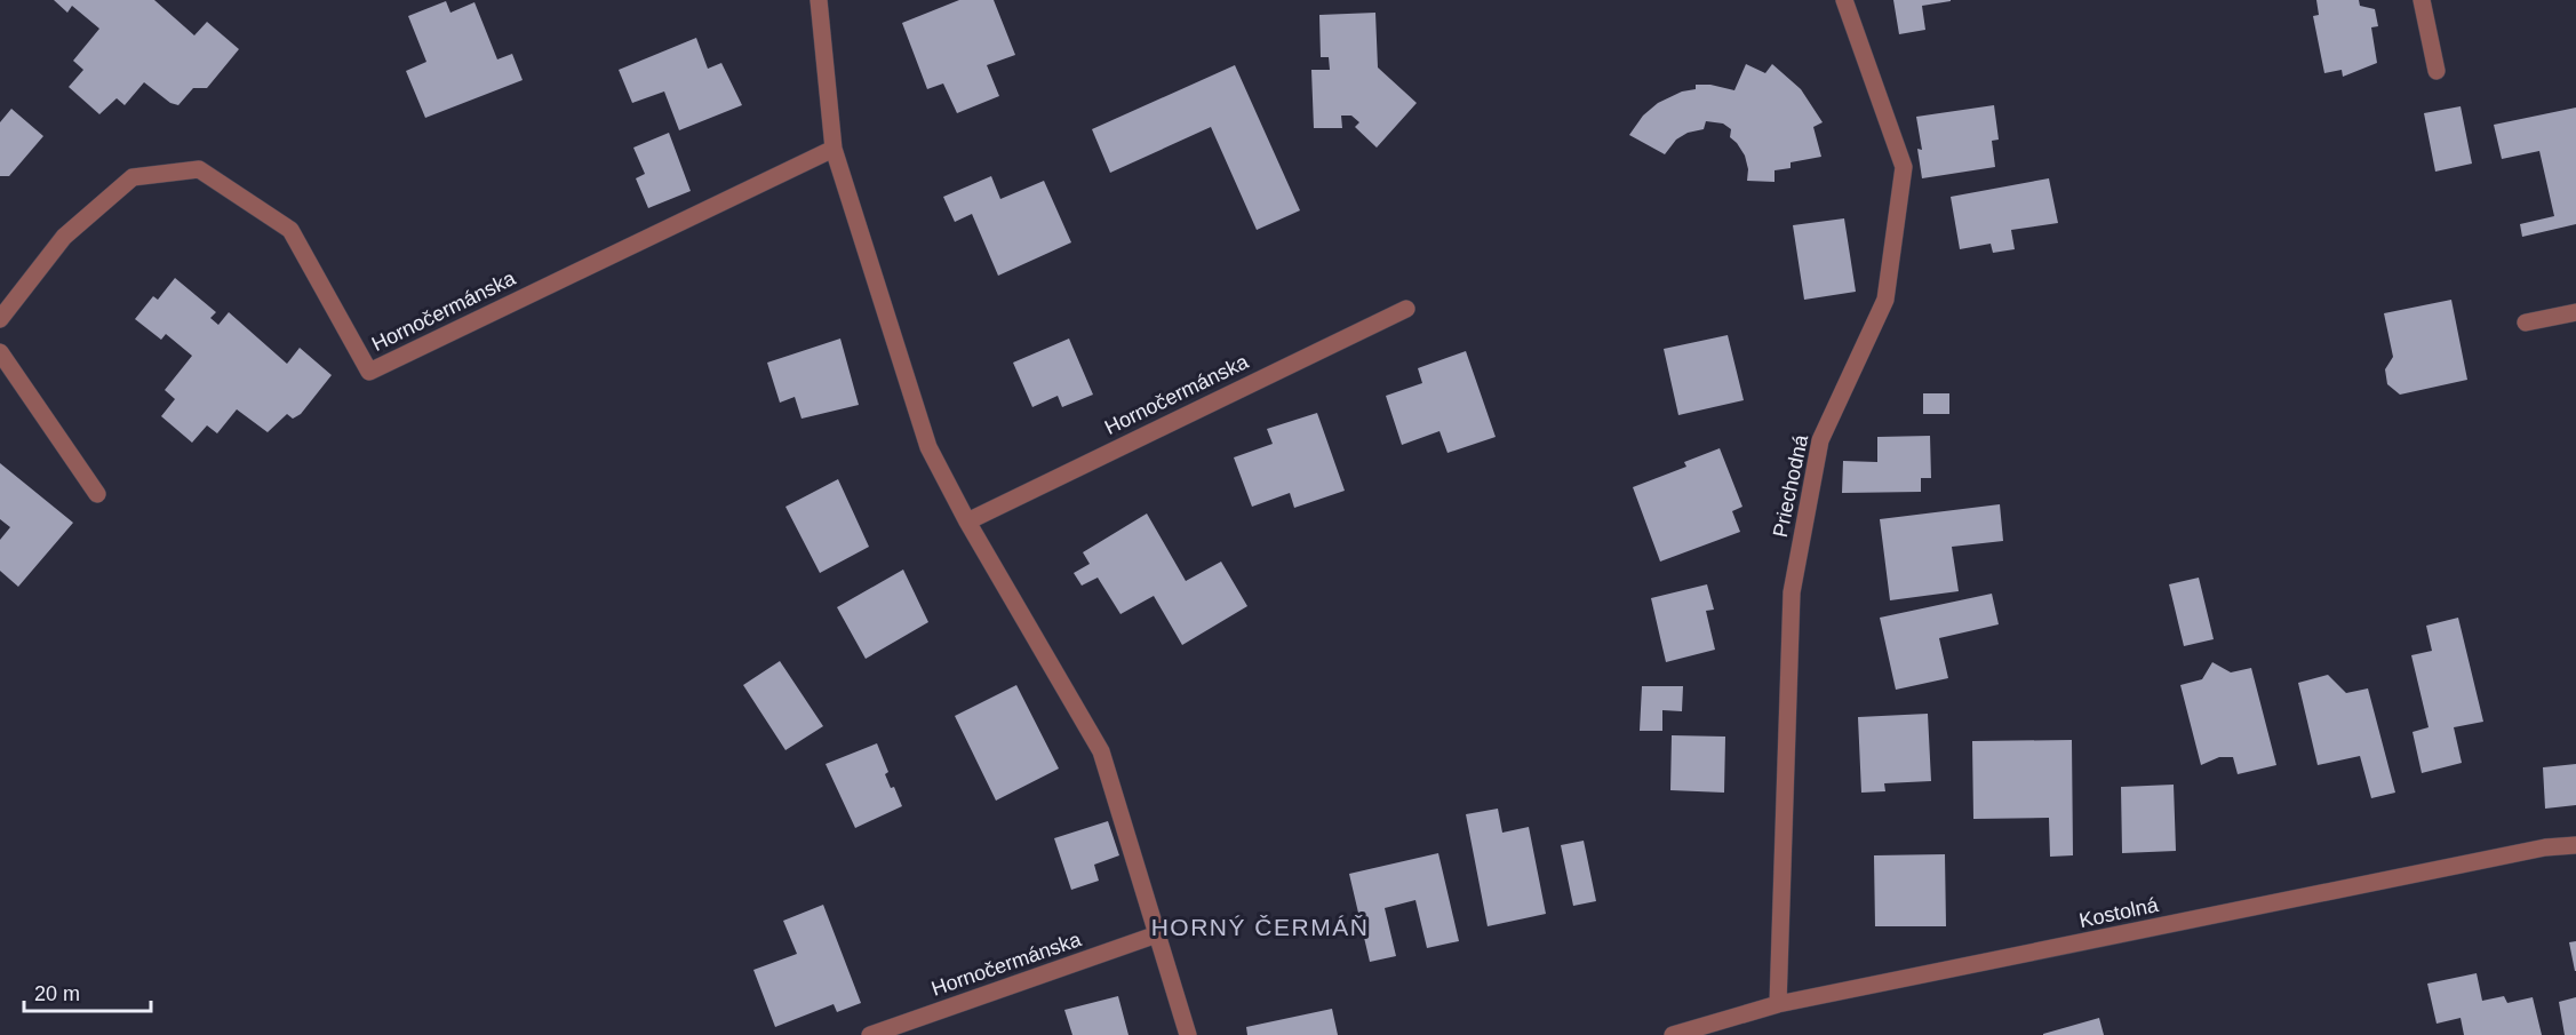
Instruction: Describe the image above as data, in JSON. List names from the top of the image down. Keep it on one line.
{"streets":{"street":["Hornočermánska","Priechodná","Kostolná"]},"crossings":[["Priechodná","Kostolná"]],"districts":["HORNÝ ČERMÁŇ"],"scale_bar":"20 m"}
